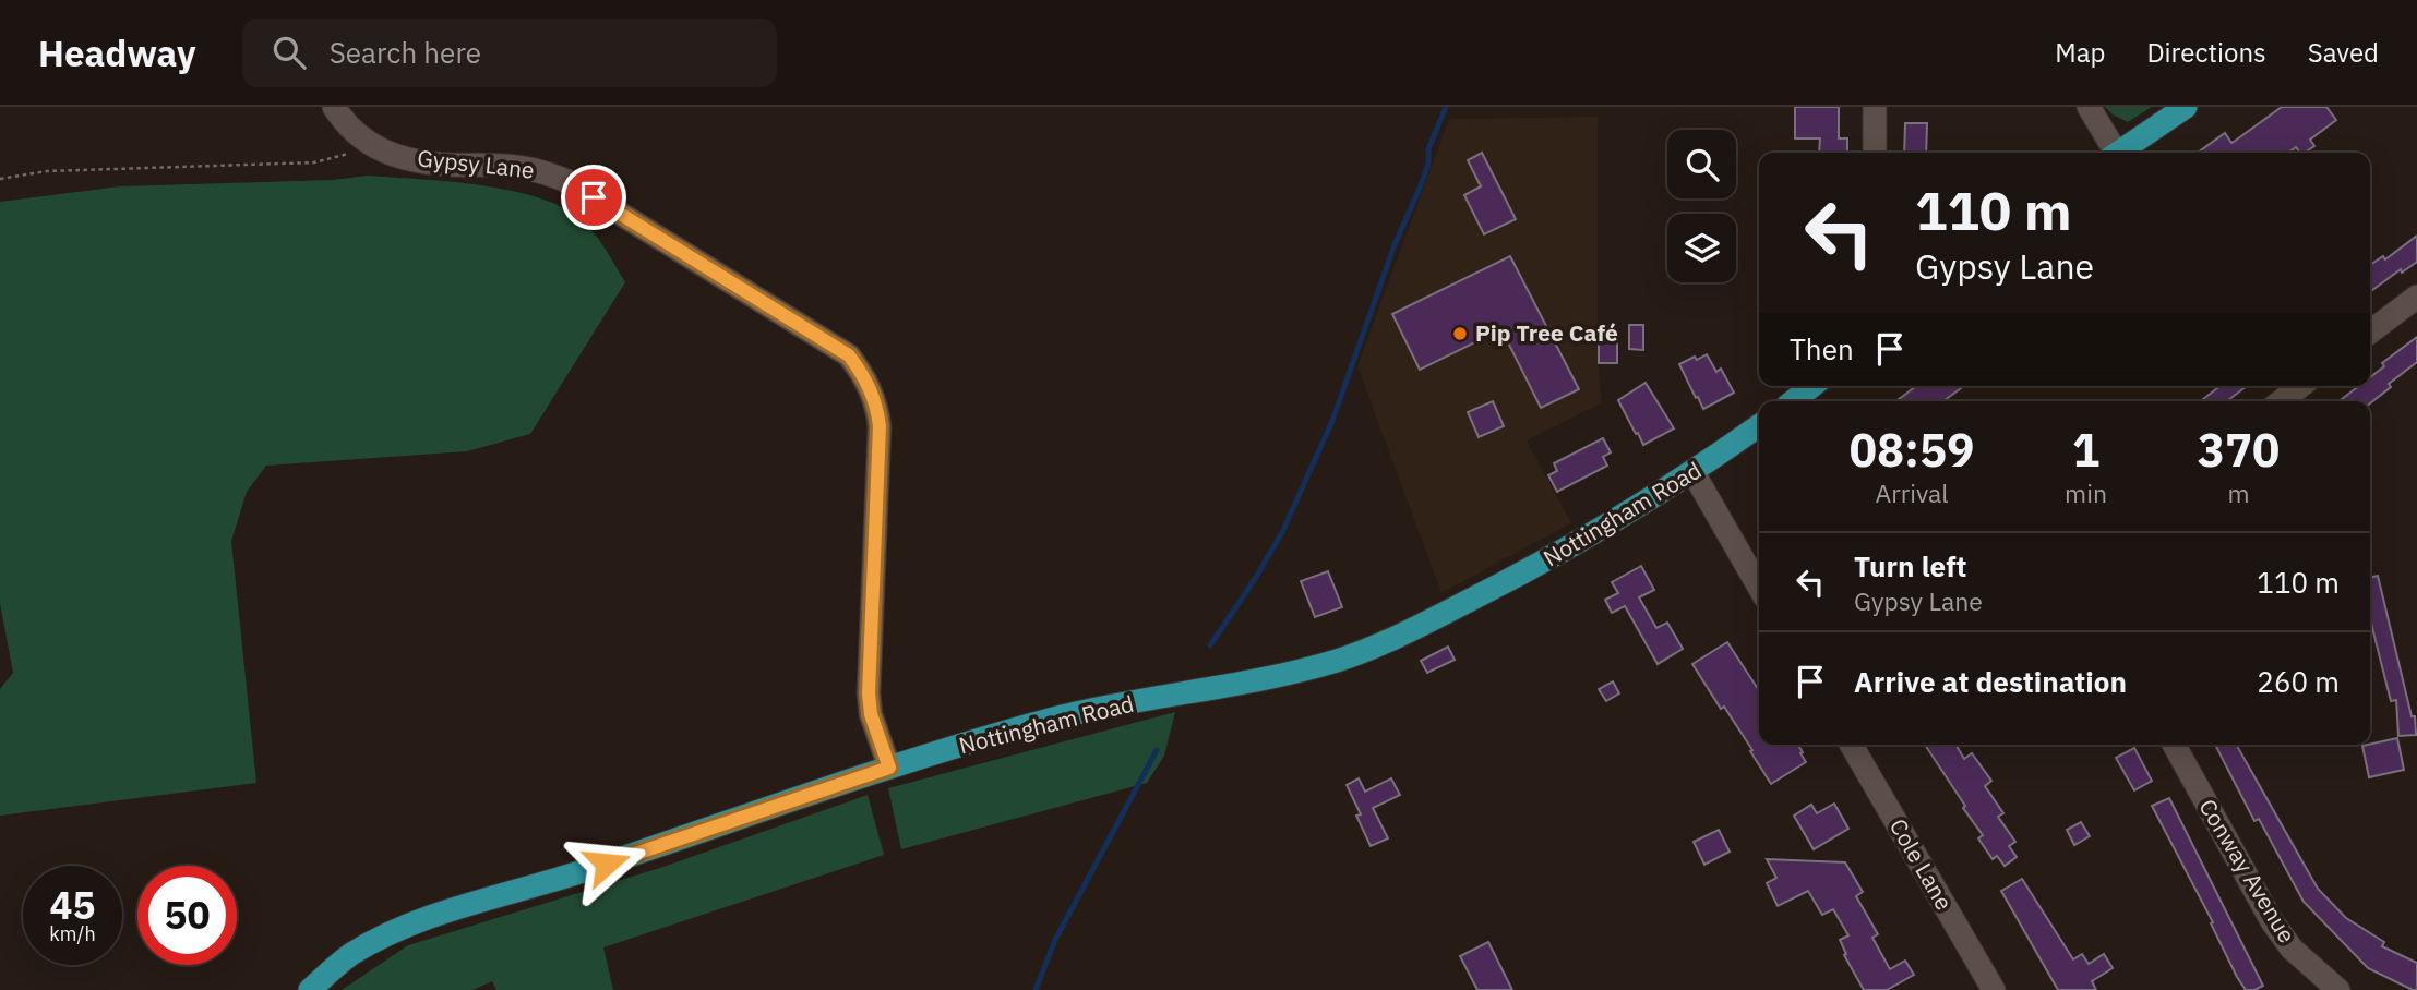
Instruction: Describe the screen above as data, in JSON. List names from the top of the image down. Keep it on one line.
{"streets":{"main road":["Nottingham Road"],"street":["Gypsy Lane","Cole Lane","Conway Avenue"]},"crossings":[["Gypsy Lane","Nottingham Road"]],"places":["Pip Tree Café"],"page":{"header":"Headway","search":"Search here","nav":["Map","Directions","Saved"],"turn":["110 m","Gypsy Lane"],"then":"Then","eta":["08:59","Arrival","1","min","370","m"],"list":[{"name":"Turn left","note":"Gypsy Lane","value":"110 m"},{"name":"Arrive at destination","value":"260 m"}],"speed":"45 km/h","limit":"50"}}
